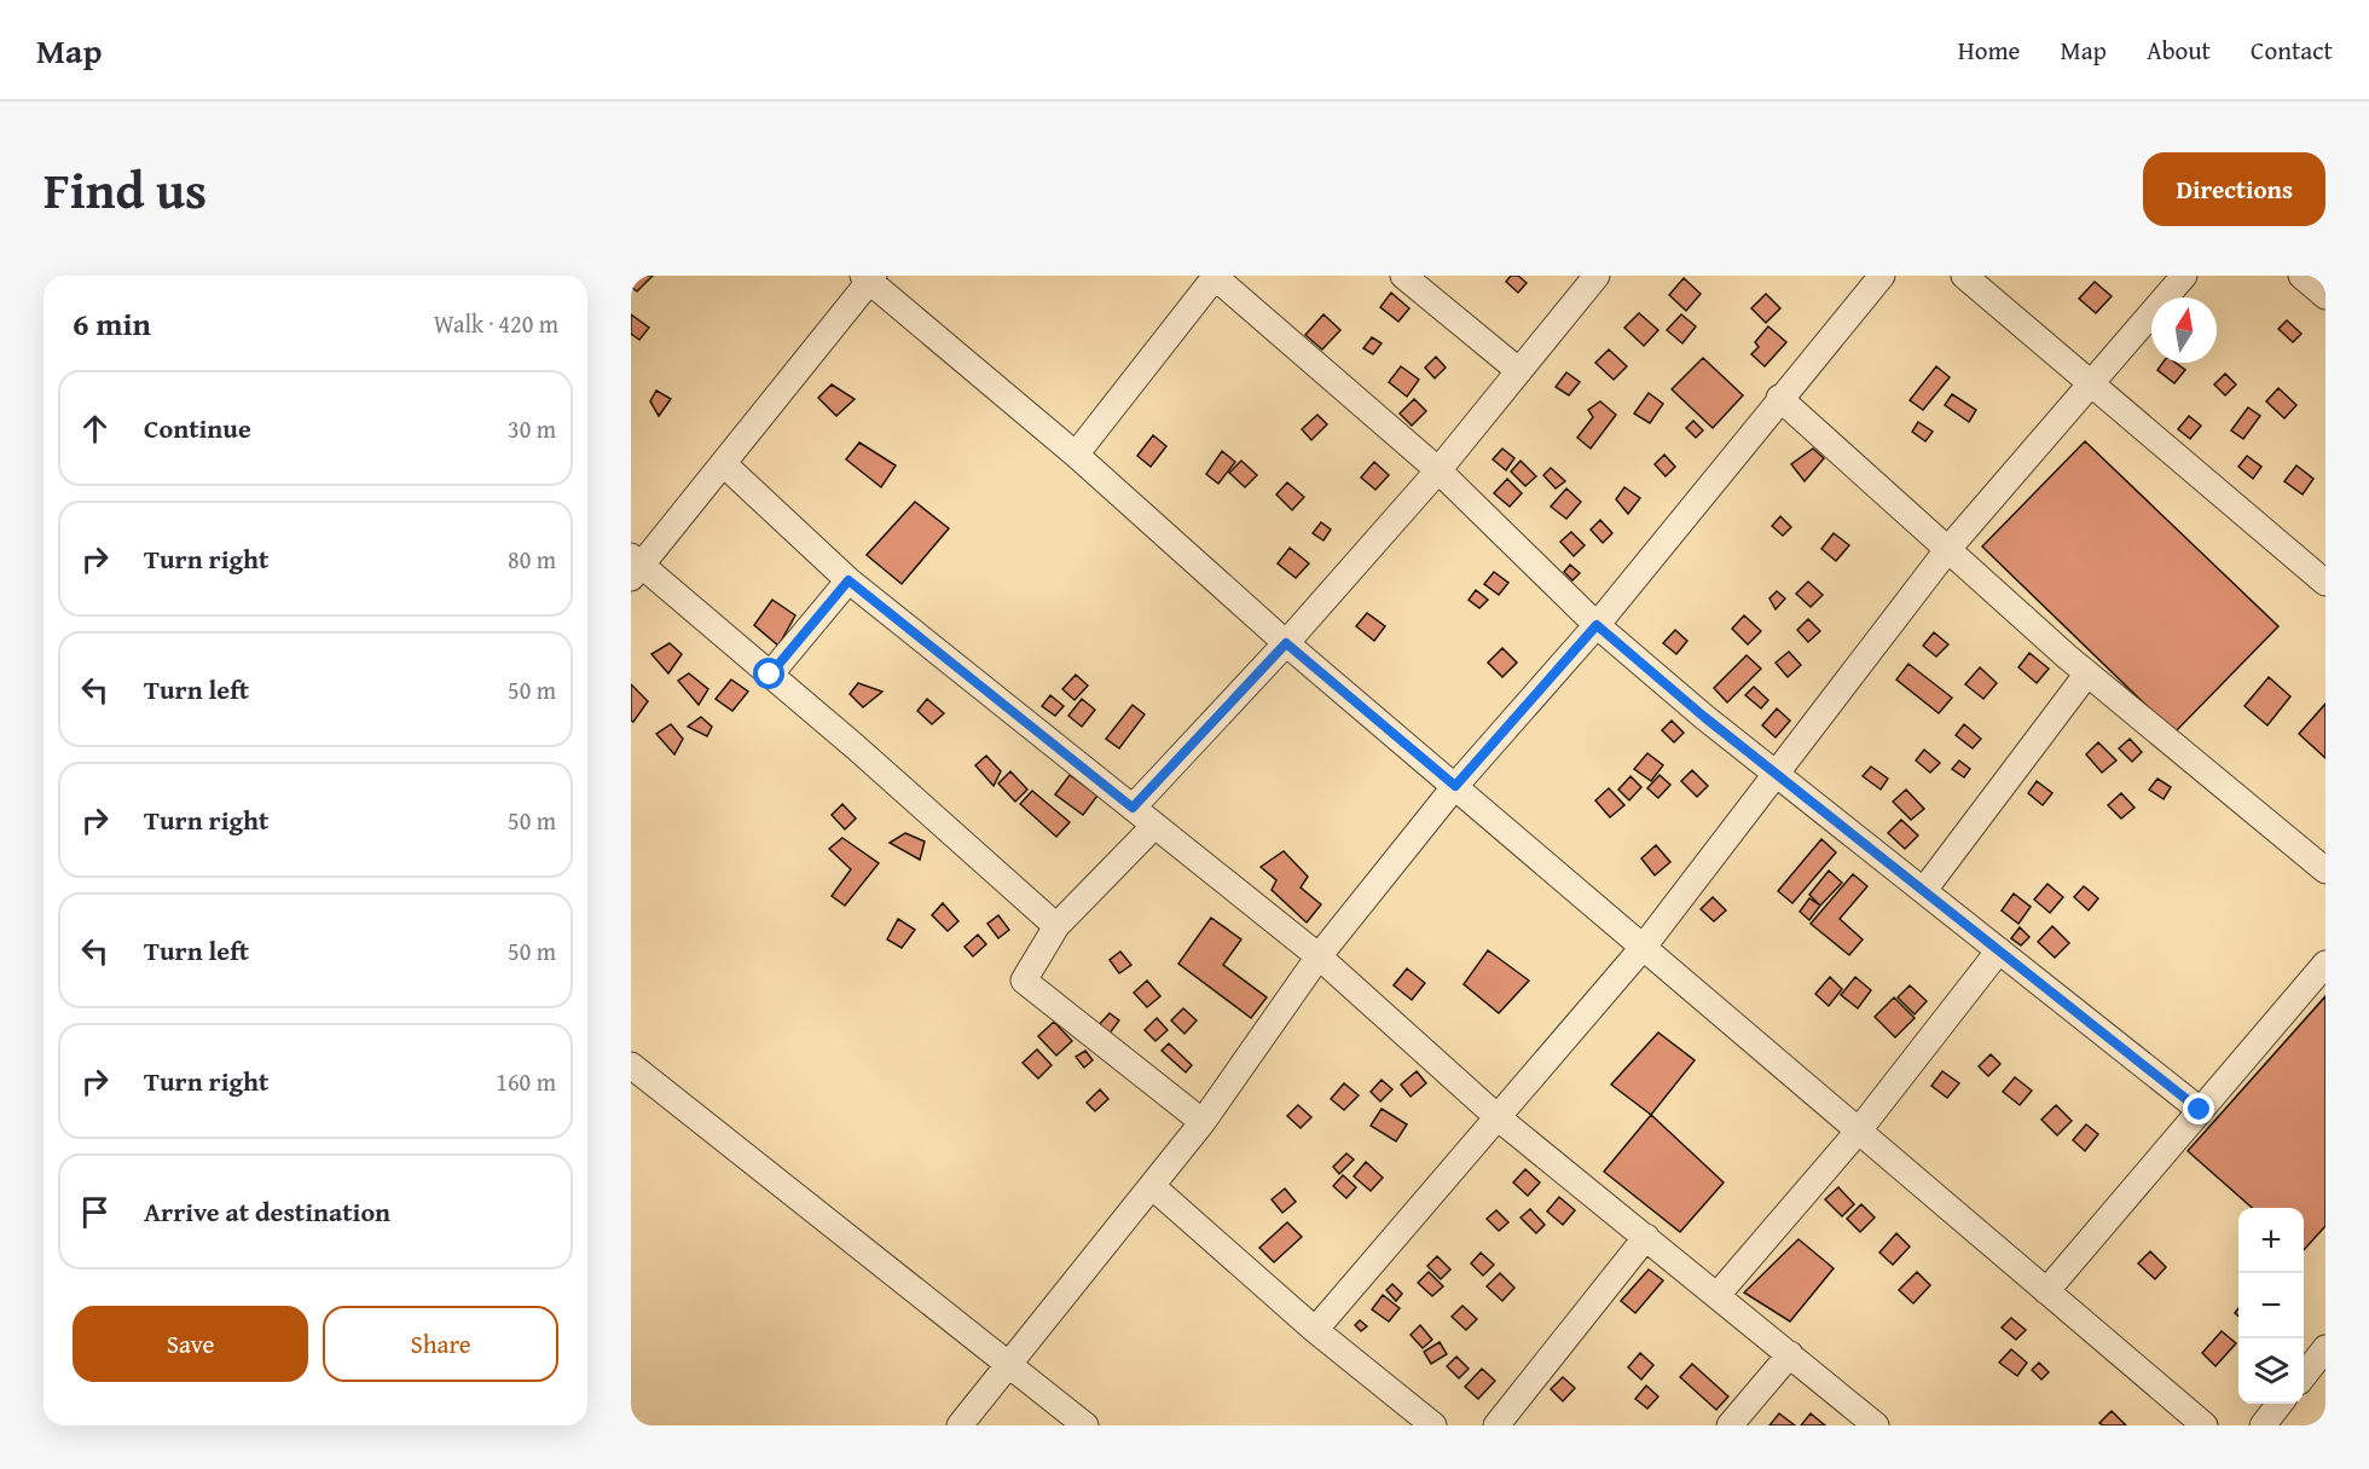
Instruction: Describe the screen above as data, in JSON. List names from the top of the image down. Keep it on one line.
{"north":"top","page":{"header":"Map","nav":["Home","Map","About","Contact"],"title":"Find us","buttons":["Directions",["Save","Share"]],"heading":["6 min","Walk · 420 m"],"list":[["Continue","30 m"],["Turn right","80 m"],["Turn left","50 m"],["Turn right","50 m"],["Turn left","50 m"],["Turn right","160 m"],"Arrive at destination"],"map_buttons":["+","−"]}}
